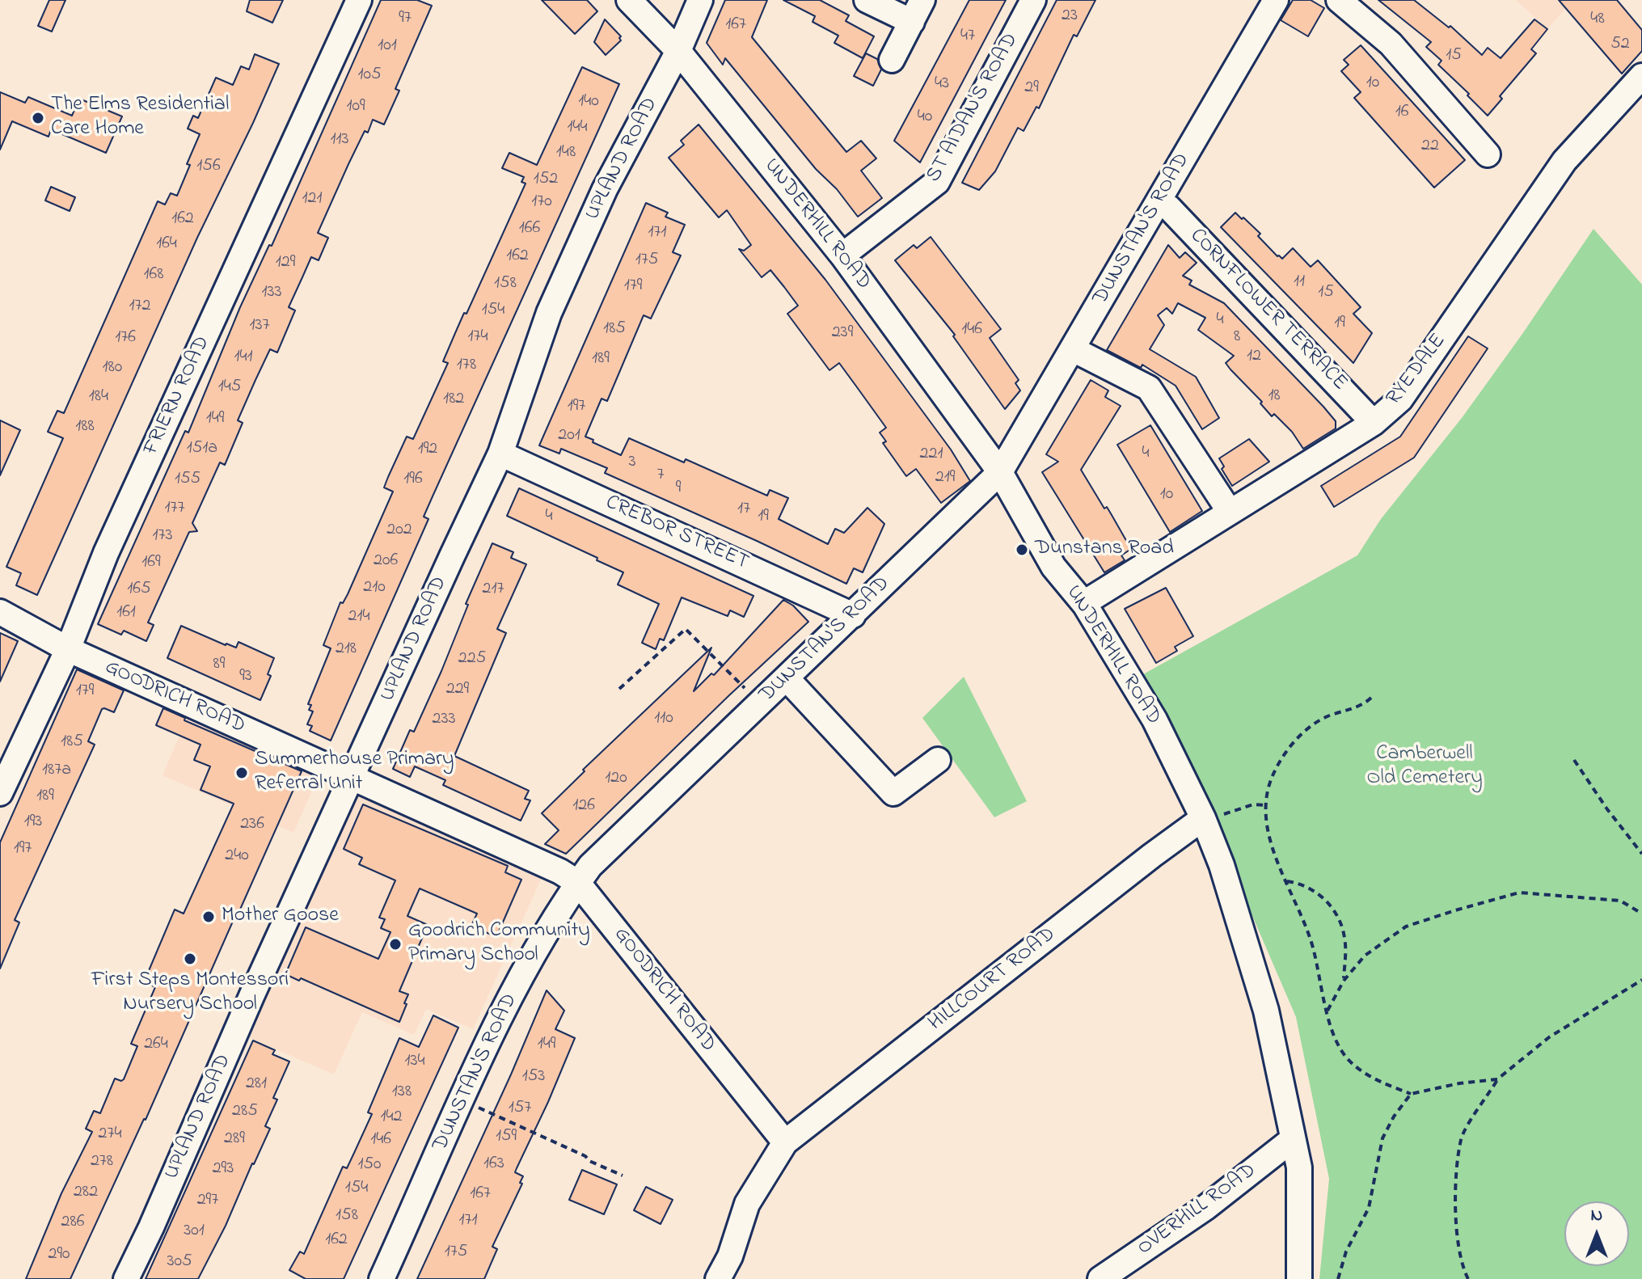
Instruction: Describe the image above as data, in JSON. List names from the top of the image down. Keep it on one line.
{"streets":{"street":["ST AIDAN'S ROAD","UPLAND ROAD","UNDERHILL ROAD","DUNSTAN'S ROAD","CORNFLOWER TERRACE","RYEDALE","FRIERN ROAD","CREBOR STREET","GOODRICH ROAD","HILLCOURT ROAD","OVERHILL ROAD"]},"crossings":[["ST AIDAN'S ROAD","UNDERHILL ROAD"],["UPLAND ROAD","UNDERHILL ROAD"],["UPLAND ROAD","CREBOR STREET"],["UPLAND ROAD","GOODRICH ROAD"],["UNDERHILL ROAD","DUNSTAN'S ROAD"],["UNDERHILL ROAD","RYEDALE"],["UNDERHILL ROAD","HILLCOURT ROAD"],["UNDERHILL ROAD","OVERHILL ROAD"],["DUNSTAN'S ROAD","CORNFLOWER TERRACE"],["DUNSTAN'S ROAD","CREBOR STREET"],["DUNSTAN'S ROAD","GOODRICH ROAD"],["CORNFLOWER TERRACE","RYEDALE"],["FRIERN ROAD","GOODRICH ROAD"],["GOODRICH ROAD","HILLCOURT ROAD"]],"parks":["Camberwell Old Cemetery"],"places":["The Elms Residential Care Home","Dunstans Road","Summerhouse Primary Referral Unit","Mother Goose","Goodrich Community Primary School","First Steps Montessori Nursery School"],"house_numbers":["23","97","48","167","47","52","101","15","105","10","43","29","140","109","16","40","144","113","22","148","156","152","121","170","162","166","171","164","162","175","129","168","11","158","179","133","15","172","154","4","19","137","185","146","239","174","8","176","12","141","189","178","180","145","18","184","182","197","149","188","201","151a","192","4","221","3","7","219","155","196","9","10","177","17","4","19","202","173","206","169","210","165","217","161","214","218","225","89","93","229","179","110","233","185","187a","120","189","126","193","236","197","240","264","149","134","153","281","138","157","285","142","274","159","289","146","278","163","150","293","154","282","167","297","158","171","286","301","162","175","290","305"],"north":"top"}
